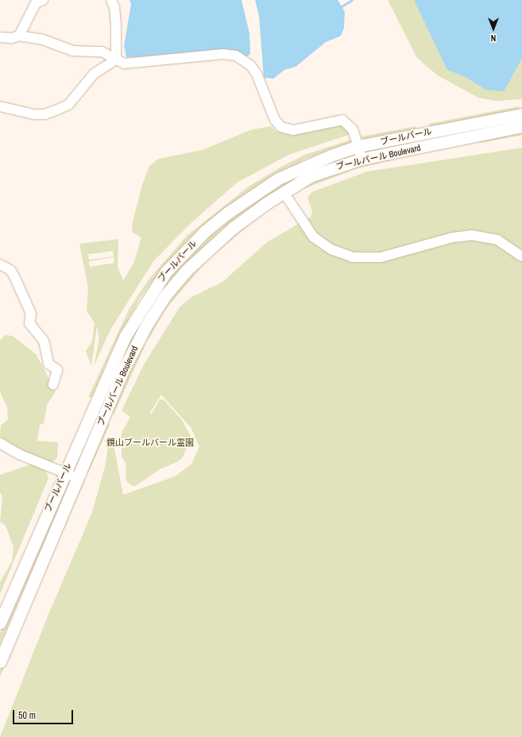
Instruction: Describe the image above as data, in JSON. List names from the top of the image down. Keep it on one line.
{"streets":{"street":["ブールバール","ブールバール Boulevard"]},"parks":["鏡山ブールバール霊園"],"scale_bar":"50 m","north":"bottom"}
